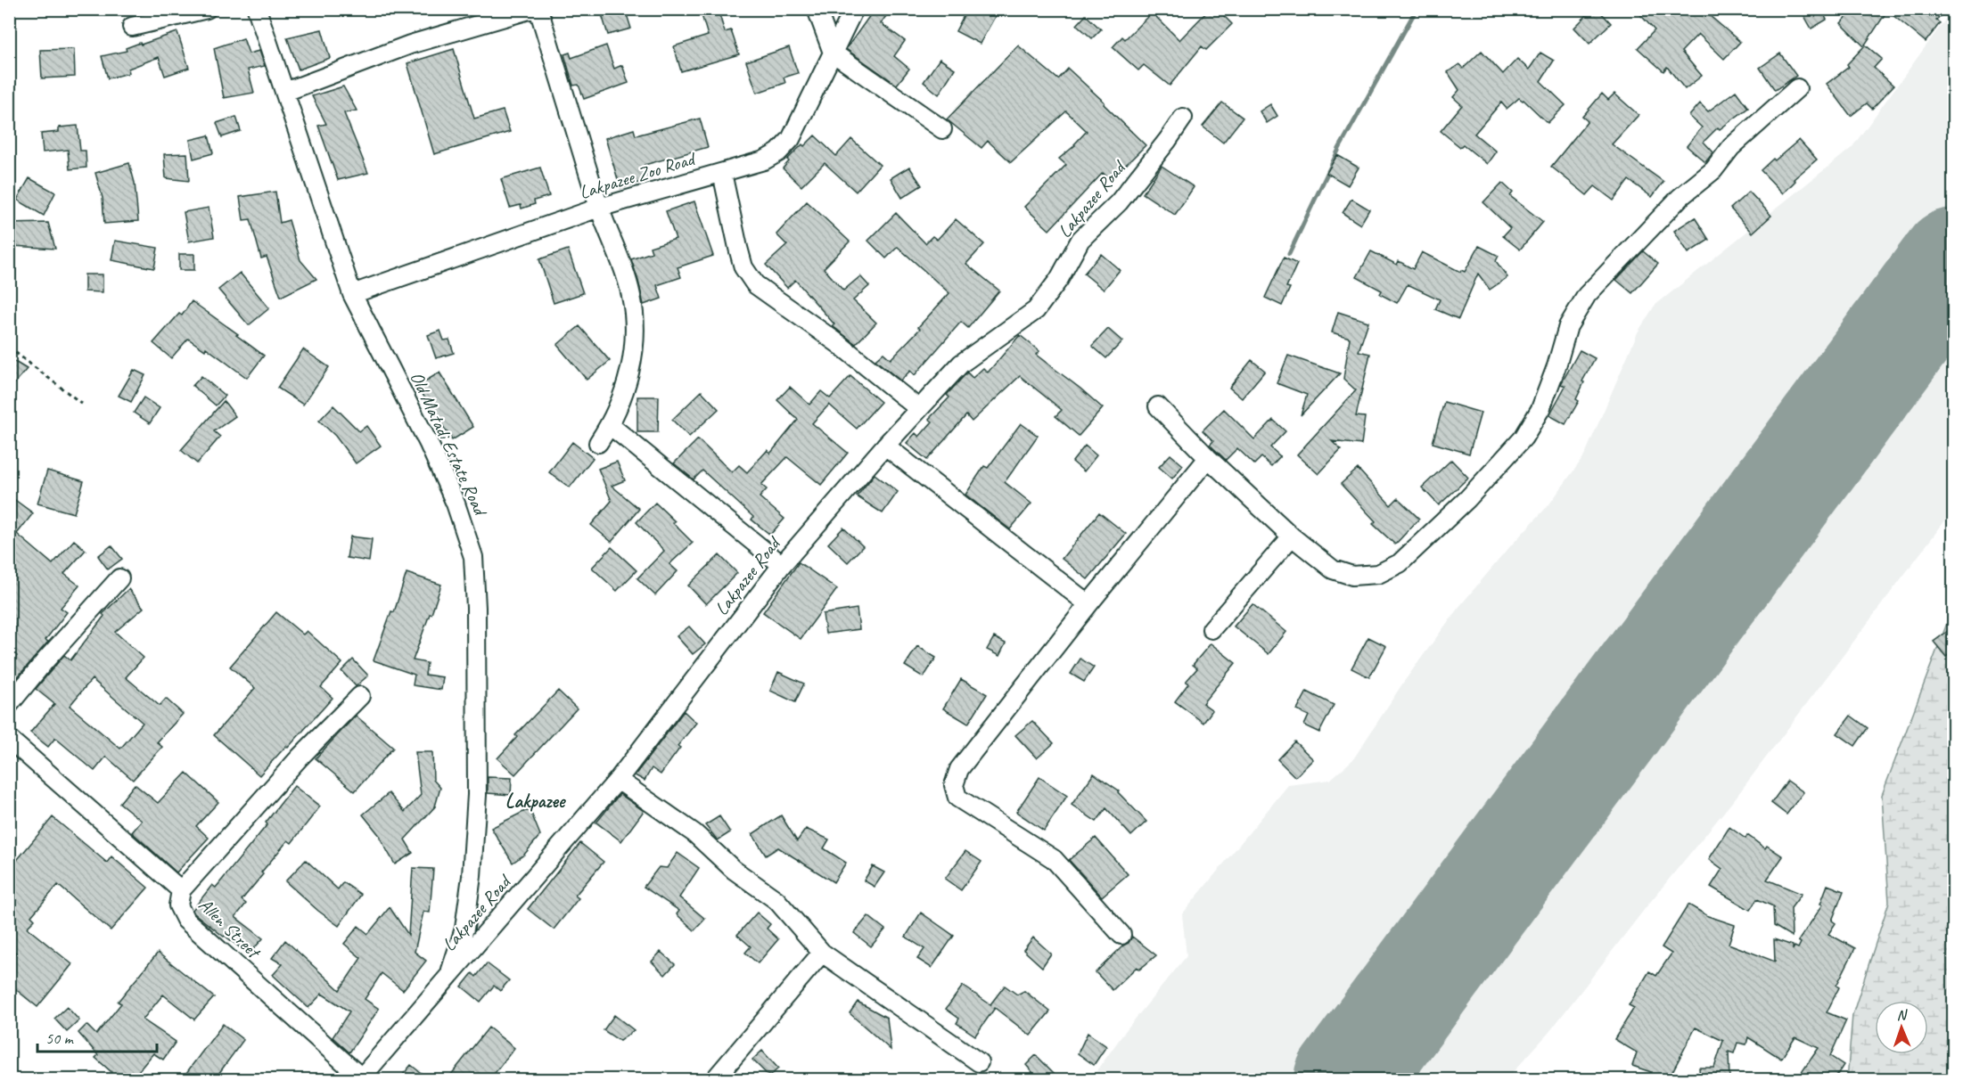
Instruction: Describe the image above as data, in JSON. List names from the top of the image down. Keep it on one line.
{"streets":{"street":["Lakpazee Zoo Road","Lakpazee Road","Old Matadi Estate Road","Allen Street"]},"crossings":[["Lakpazee Zoo Road","Old Matadi Estate Road"],["Lakpazee Road","Old Matadi Estate Road"],["Lakpazee Road","Allen Street"]],"districts":["Lakpazee"],"scale_bar":"50 m","north":"top"}
